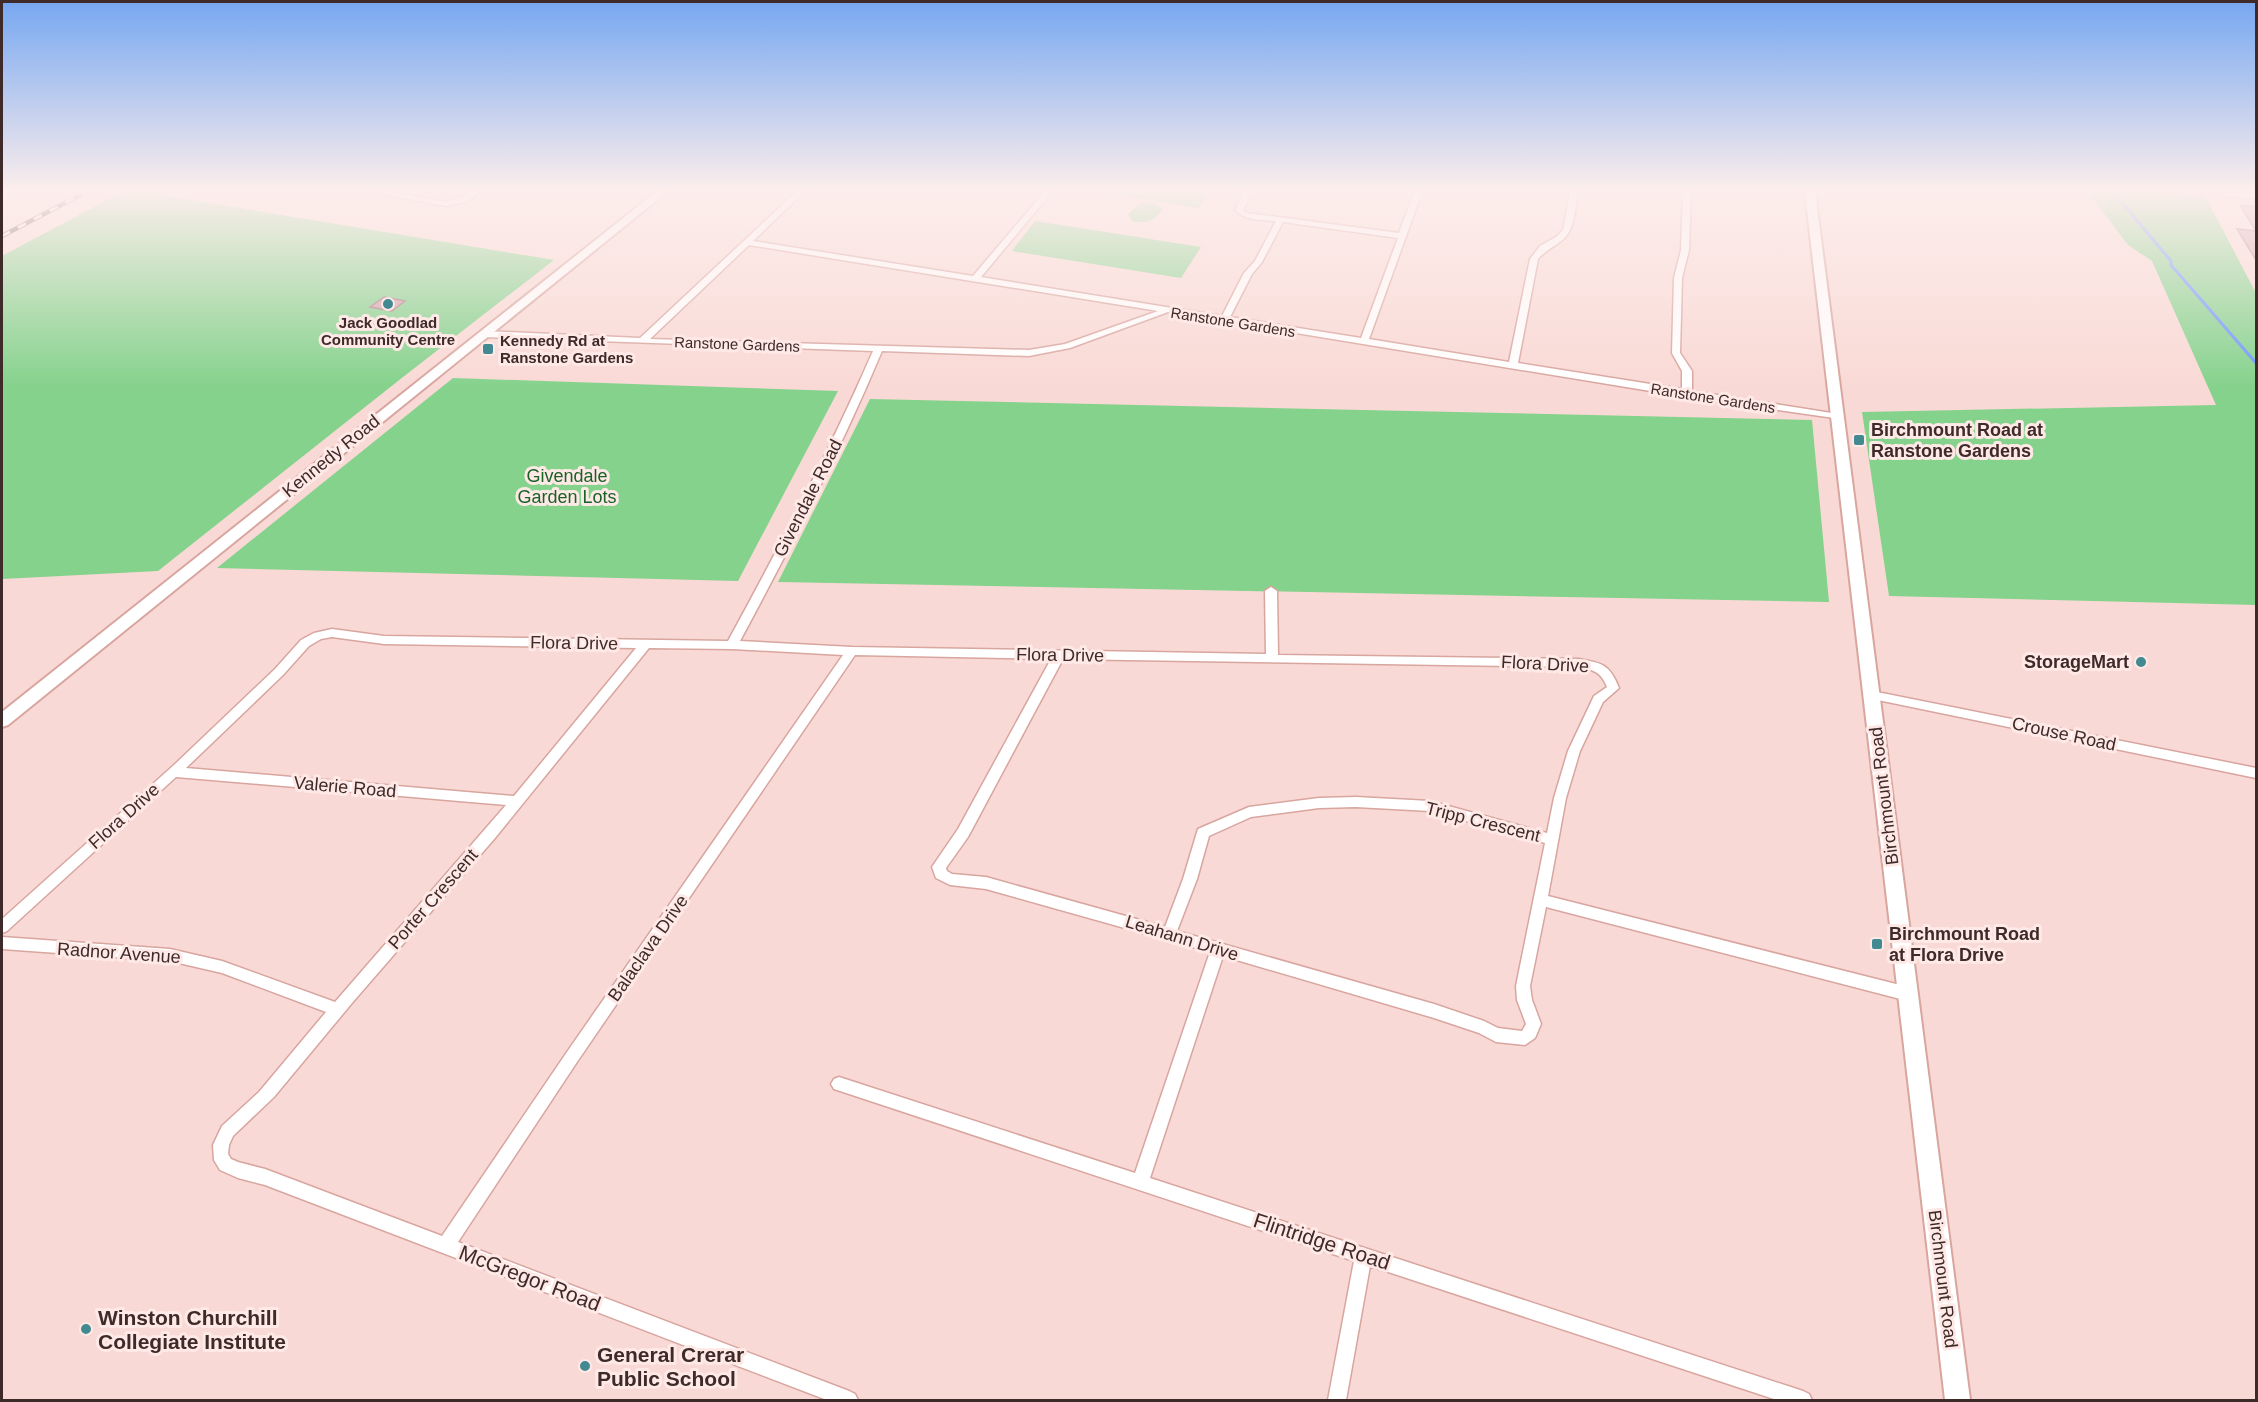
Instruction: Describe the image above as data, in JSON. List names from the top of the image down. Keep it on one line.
{"streets":{"main road":["Kennedy Road","Birchmount Road"],"street":["Ranstone Gardens","Givendale Road","Flora Drive","Crouse Road","Valerie Road","Tripp Crescent","Porter Crescent","Leahann Drive","Balaclava Drive","Radnor Avenue","Flintridge Road","McGregor Road"]},"crossings":[["Ranstone Gardens","Kennedy Road"],["Ranstone Gardens","Givendale Road"],["Ranstone Gardens","Birchmount Road"],["Givendale Road","Flora Drive"],["Flora Drive","Valerie Road"],["Flora Drive","Tripp Crescent"],["Flora Drive","Porter Crescent"],["Flora Drive","Leahann Drive"],["Flora Drive","Balaclava Drive"],["Crouse Road","Birchmount Road"],["Valerie Road","Porter Crescent"],["Tripp Crescent","Leahann Drive"],["Porter Crescent","Radnor Avenue"],["Porter Crescent","McGregor Road"],["Balaclava Drive","McGregor Road"]],"parks":["Givendale Garden Lots"],"places":{"other":["Jack Goodlad Community Centre","StorageMart","Winston Churchill Collegiate Institute","General Crerar Public School"],"transit":["Kennedy Rd at Ranstone Gardens","Birchmount Road at Ranstone Gardens","Birchmount Road at Flora Drive"]}}
